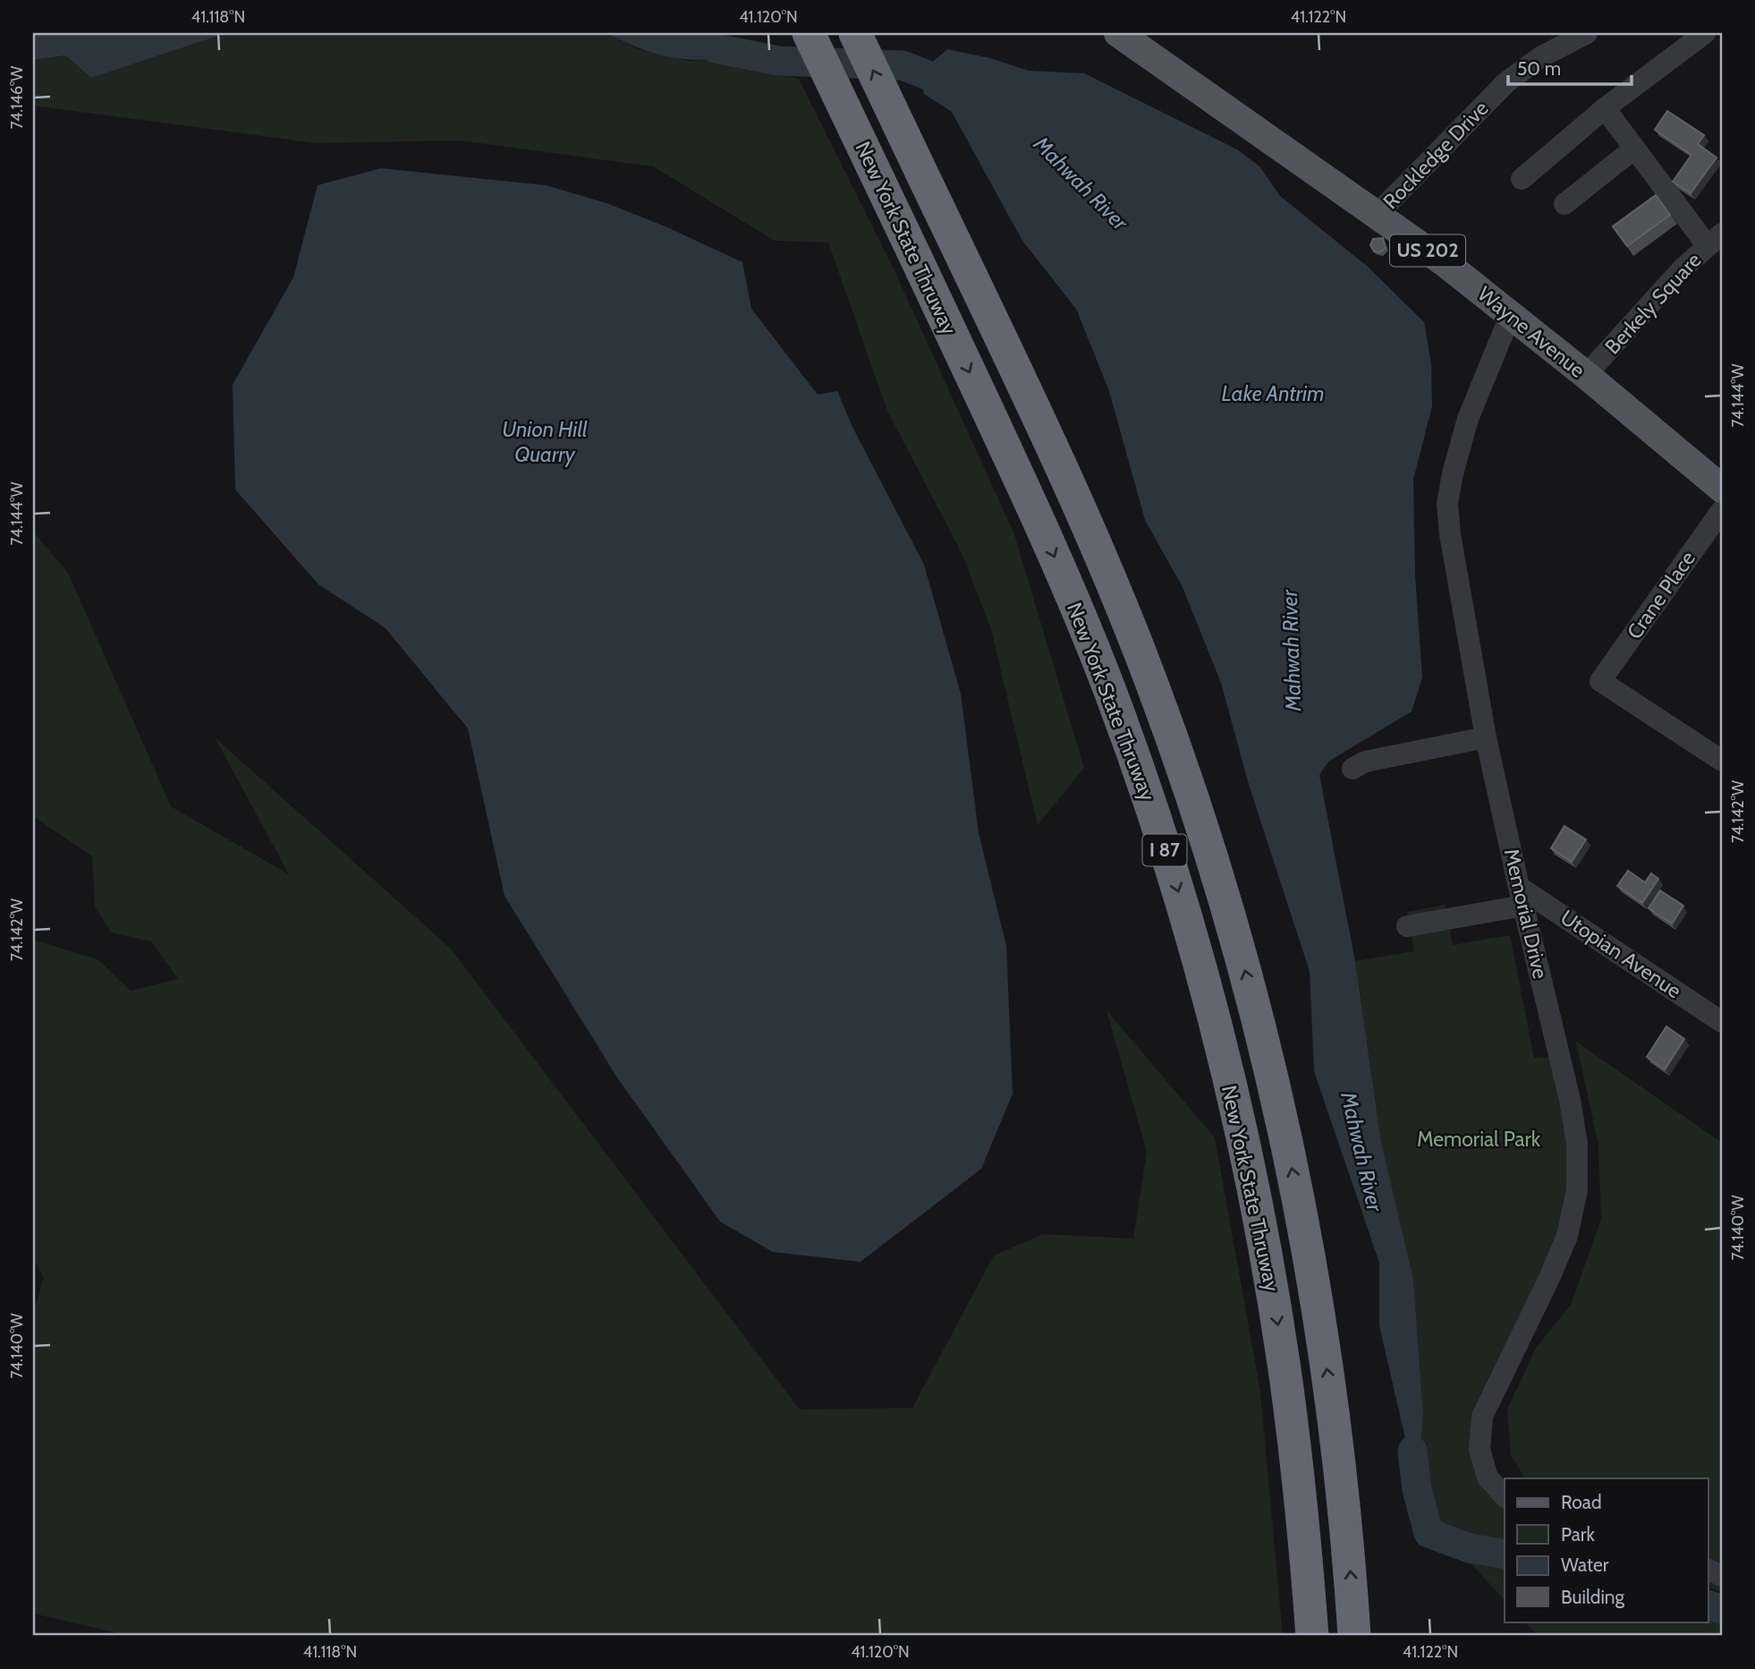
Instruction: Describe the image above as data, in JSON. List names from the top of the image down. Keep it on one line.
{"streets":{"highway":["New York State Thruway","I 87"],"main road":["US 202","Wayne Avenue"],"street":["Rockledge Drive","Berkely Square","Crane Place","Memorial Drive","Utopian Avenue"]},"crossings":[["Rockledge Drive","Wayne Avenue"],["Berkely Square","Wayne Avenue"],["Wayne Avenue","Memorial Drive"],["Memorial Drive","Utopian Avenue"]],"water":["Mahwah River","Lake Antrim","Union Hill Quarry"],"parks":["Memorial Park"],"legend":["Road","Park","Water","Building"],"scale_bar":"50 m","coordinates":["41.118°N","41.120°N","41.122°N","74.146°W","74.144°W","74.142°W","74.140°W"]}
